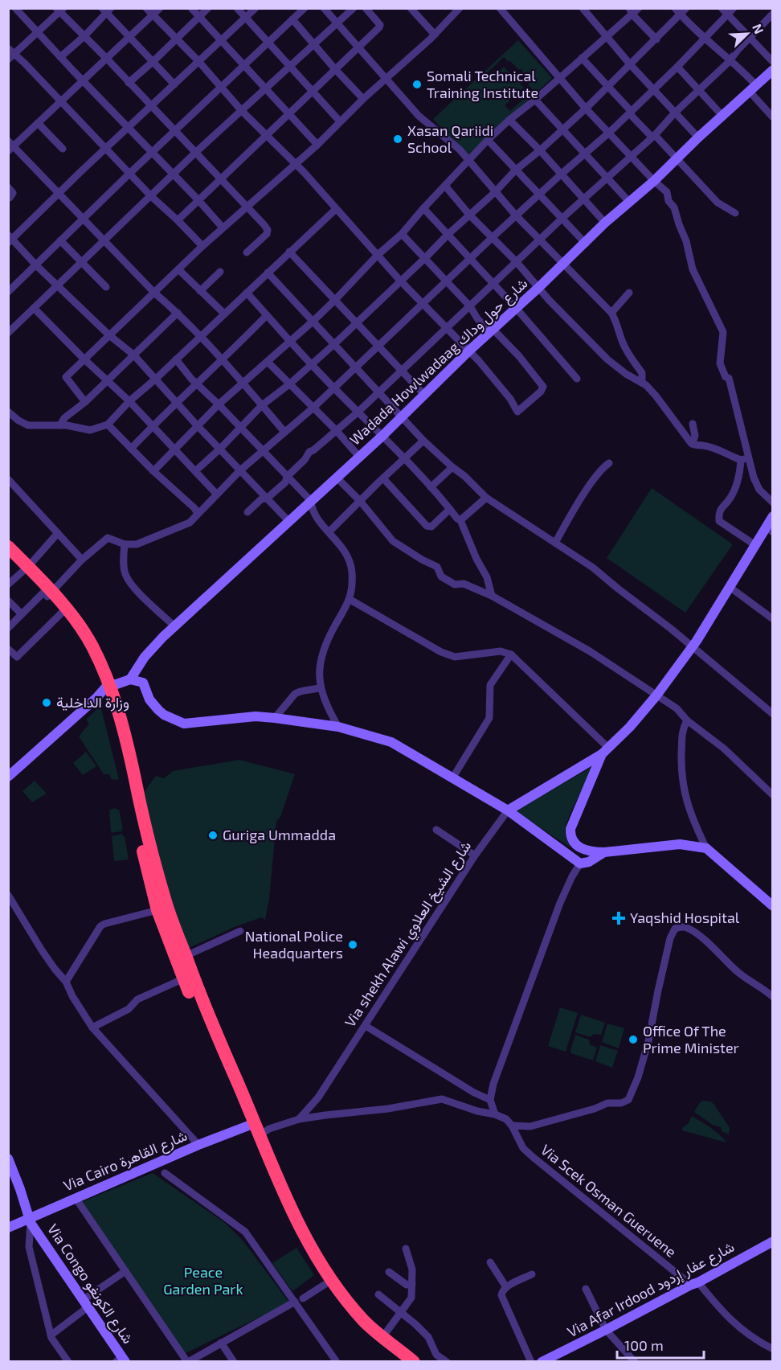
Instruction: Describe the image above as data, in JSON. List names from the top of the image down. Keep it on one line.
{"streets":{"street":["Wadada Howlwadaag شارع حول وداك","Via shekh Alawi شارع الشيخ العلاوي","Via Cairo شارع القاهرة","Via Scek Osman Gueruene","Via Congo شارع الكونغو","Via Afar Irdood شارع عفار إردود"]},"crossings":[["Via shekh Alawi شارع الشيخ العلاوي","Via Cairo شارع القاهرة"],["Via Cairo شارع القاهرة","Via Scek Osman Gueruene"],["Via Cairo شارع القاهرة","Via Congo شارع الكونغو"],["Via Scek Osman Gueruene","Via Afar Irdood شارع عفار إردود"]],"parks":["Peace Garden Park"],"places":{"other":["Somali Technical Training Institute","Xasan Qariidi School","وزارة الداخلية","Guriga Ummadda","National Police Headquarters","Office Of The Prime Minister"],"health":["Yaqshid Hospital"]},"scale_bar":"100 m","north":"top right"}
